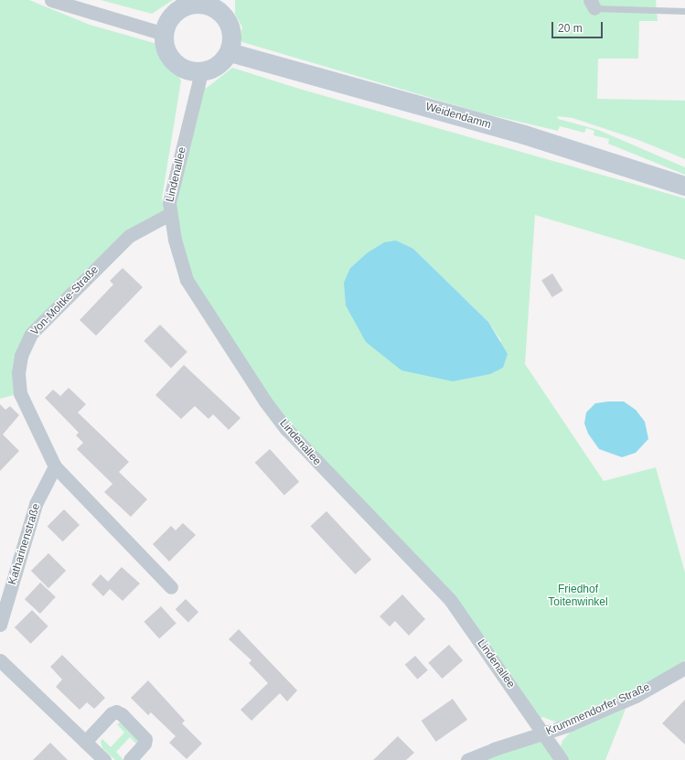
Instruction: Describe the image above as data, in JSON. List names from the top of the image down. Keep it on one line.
{"streets":{"street":["Weidendamm","Lindenallee","Von-Moltke-Straße","Katharinenstraße","Krummendorfer Straße"]},"crossings":[["Weidendamm","Lindenallee"],["Lindenallee","Von-Moltke-Straße"],["Lindenallee","Krummendorfer Straße"],["Von-Moltke-Straße","Katharinenstraße"]],"parks":["Friedhof Toitenwinkel"],"scale_bar":"20 m"}
